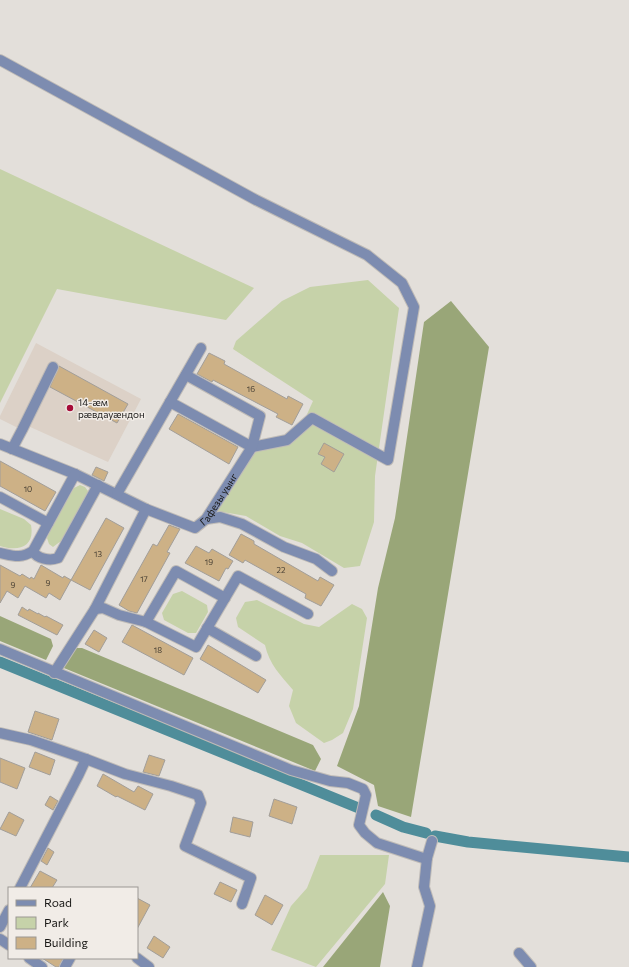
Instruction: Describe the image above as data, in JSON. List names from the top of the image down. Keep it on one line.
{"streets":{"street":["Гафезы уынг"]},"places":["14-æм рӕвдауӕндон"],"house_numbers":["16","10","13","19","22","17","9","9","18"],"legend":["Road","Park","Building"]}
